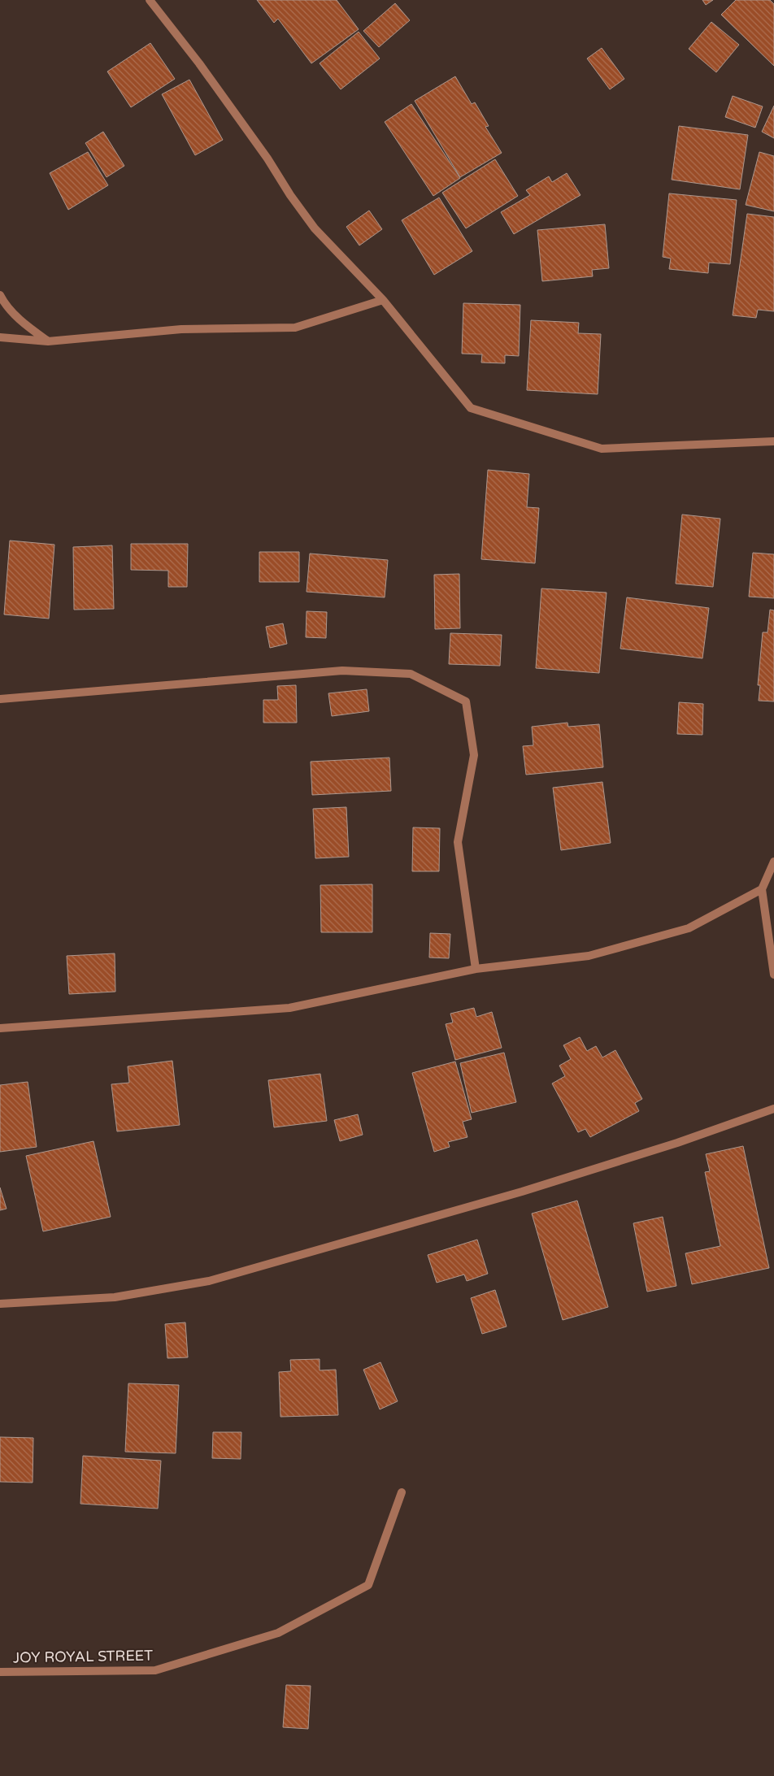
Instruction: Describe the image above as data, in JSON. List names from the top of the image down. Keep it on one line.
{"streets":{"street":["JOY ROYAL STREET"]}}
